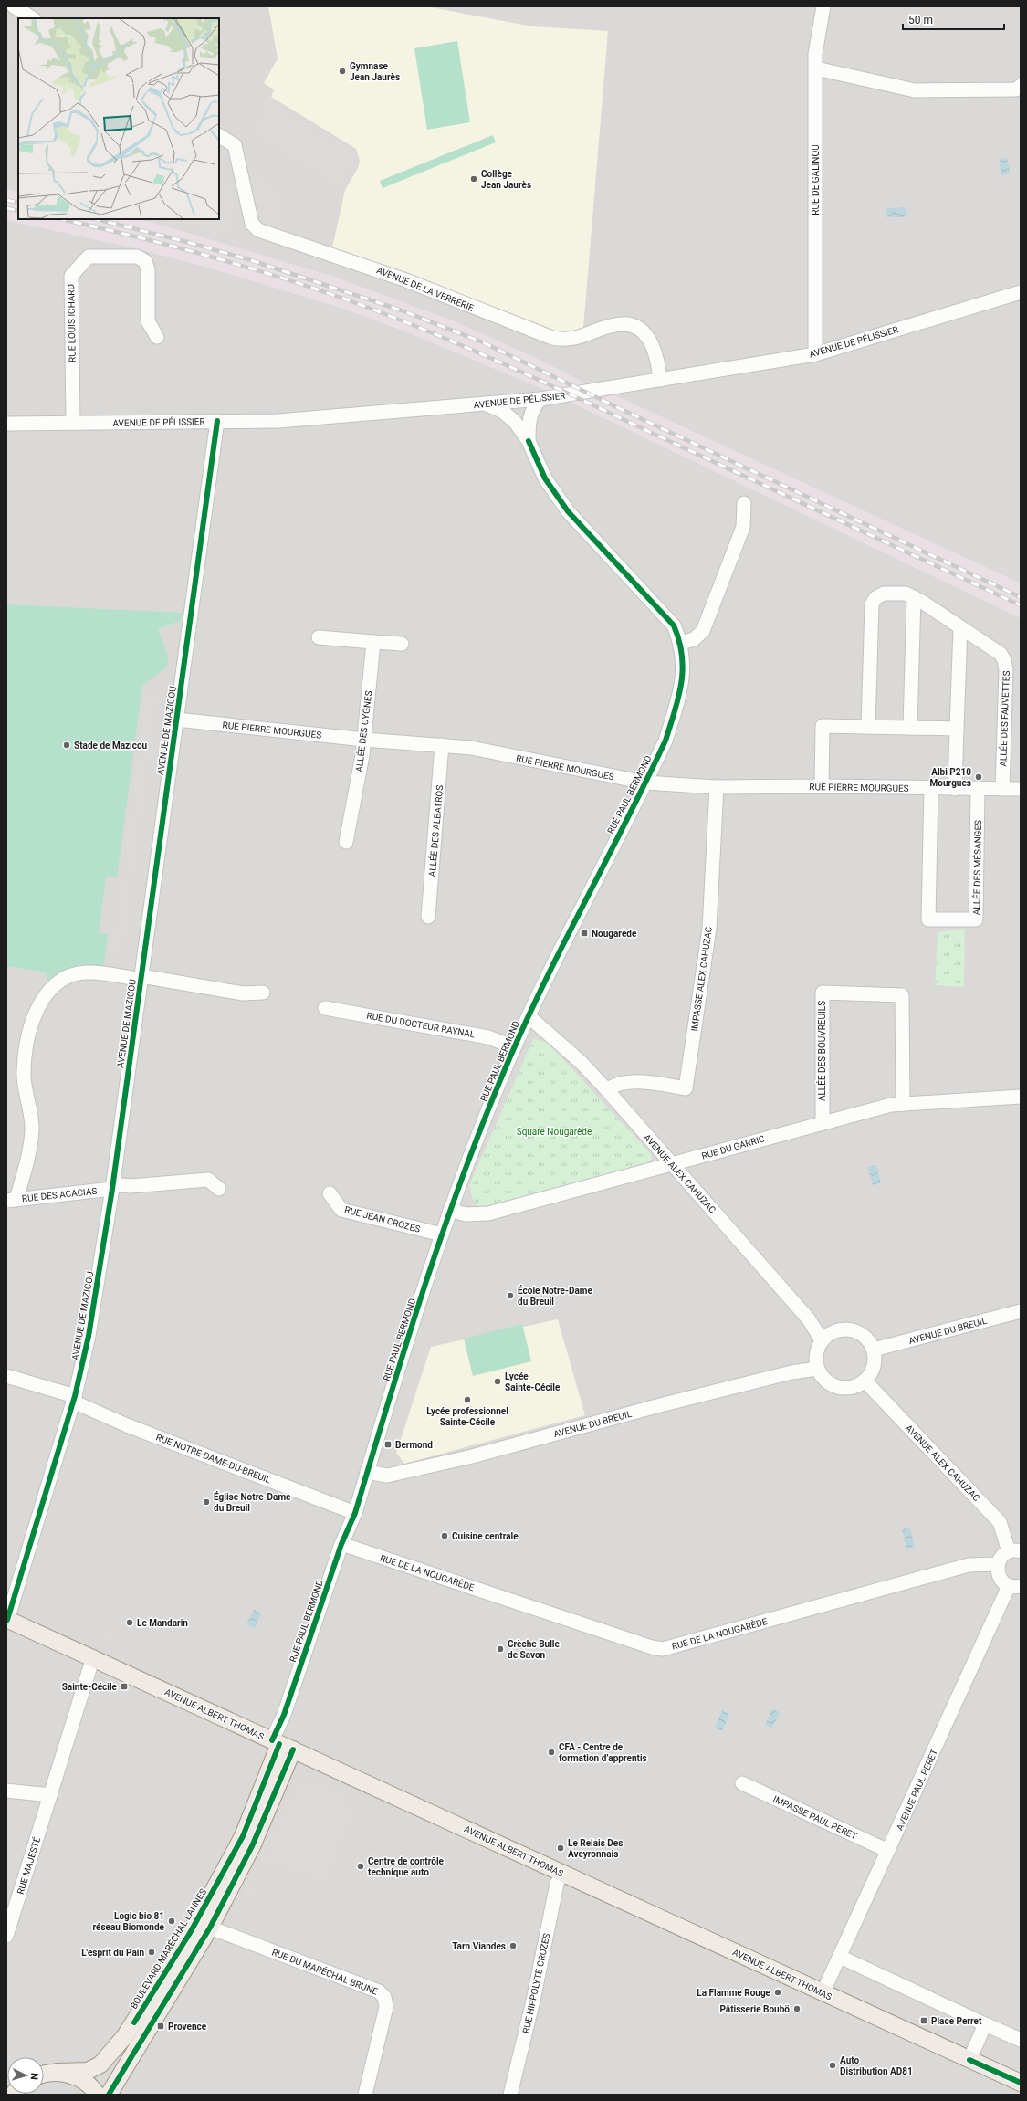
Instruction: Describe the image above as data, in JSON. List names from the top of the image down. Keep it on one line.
{"streets":{"main road":["AVENUE ALBERT THOMAS","BOULEVARD MARÉCHAL LANNES"],"street":["RUE DE GALINOU","AVENUE DE LA VERRERIE","RUE LOUIS ICHARD","AVENUE DE PÉLISSIER","ALLÉE DES FAUVETTES","RUE PIERRE MOURGUES","AVENUE DE MAZICOU","ALLÉE DES CYGNES","RUE PAUL BERMOND","ALLÉE DES ALBATROS","ALLÉE DES MÉSANGES","IMPASSE ALEX CAHUZAC","RUE DU DOCTEUR RAYNAL","ALLÉE DES BOUVREUILS","RUE DU GARRIC","AVENUE ALEX CAHUZAC","RUE DES ACACIAS","RUE JEAN CROZES","AVENUE DU BREUIL","RUE NOTRE-DAME-DU-BREUIL","RUE DE LA NOUGARÈDE","AVENUE PAUL PERET","IMPASSE PAUL PERET","RUE MAJESTÉ","RUE DU MARÉCHAL BRUNE","RUE HIPPOLYTE CROZES"]},"crossings":[["RUE DE GALINOU","AVENUE DE PÉLISSIER"],["AVENUE DE LA VERRERIE","AVENUE DE PÉLISSIER"],["RUE LOUIS ICHARD","AVENUE DE PÉLISSIER"],["AVENUE DE PÉLISSIER","AVENUE DE MAZICOU"],["AVENUE DE PÉLISSIER","RUE PAUL BERMOND"],["ALLÉE DES FAUVETTES","RUE PIERRE MOURGUES"],["RUE PIERRE MOURGUES","AVENUE DE MAZICOU"],["RUE PIERRE MOURGUES","ALLÉE DES CYGNES"],["RUE PIERRE MOURGUES","RUE PAUL BERMOND"],["RUE PIERRE MOURGUES","ALLÉE DES ALBATROS"],["RUE PIERRE MOURGUES","ALLÉE DES MÉSANGES"],["RUE PIERRE MOURGUES","IMPASSE ALEX CAHUZAC"],["AVENUE DE MAZICOU","RUE DES ACACIAS"],["AVENUE DE MAZICOU","RUE NOTRE-DAME-DU-BREUIL"],["AVENUE DE MAZICOU","AVENUE ALBERT THOMAS"],["RUE PAUL BERMOND","RUE DU DOCTEUR RAYNAL"],["RUE PAUL BERMOND","RUE DU GARRIC"],["RUE PAUL BERMOND","AVENUE ALEX CAHUZAC"],["RUE PAUL BERMOND","RUE JEAN CROZES"],["RUE PAUL BERMOND","AVENUE DU BREUIL"],["RUE PAUL BERMOND","RUE NOTRE-DAME-DU-BREUIL"],["RUE PAUL BERMOND","RUE DE LA NOUGARÈDE"],["RUE PAUL BERMOND","AVENUE ALBERT THOMAS"],["RUE PAUL BERMOND","BOULEVARD MARÉCHAL LANNES"],["IMPASSE ALEX CAHUZAC","AVENUE ALEX CAHUZAC"],["ALLÉE DES BOUVREUILS","RUE DU GARRIC"],["RUE DU GARRIC","AVENUE ALEX CAHUZAC"],["AVENUE ALEX CAHUZAC","AVENUE DU BREUIL"],["AVENUE ALBERT THOMAS","AVENUE PAUL PERET"],["AVENUE ALBERT THOMAS","RUE MAJESTÉ"],["AVENUE ALBERT THOMAS","BOULEVARD MARÉCHAL LANNES"],["AVENUE ALBERT THOMAS","RUE HIPPOLYTE CROZES"],["AVENUE PAUL PERET","IMPASSE PAUL PERET"]],"parks":["Square Nougarède"],"places":{"other":["Gymnase Jean Jaurès","Collège Jean Jaurès","Stade de Mazicou","Albi P210 Mourgues","École Notre-Dame du Breuil","Lycée Sainte-Cécile","Lycée professionnel Sainte-Cécile","Église Notre-Dame du Breuil","Cuisine centrale","Le Mandarin","Crèche Bulle de Savon","CFA - Centre de formation d’apprentis","Le Relais Des Aveyronnais","Centre de contrôle technique auto","Logic bio 81 réseau Biomonde","Tarn Viandes","L'esprit du Pain","La Flamme Rouge","Pâtisserie Boubö","Auto Distribution AD81"],"transit":["Nougarède","Bermond","Sainte-Cécile","Place Perret","Provence"]},"scale_bar":"50 m","north":"right"}
